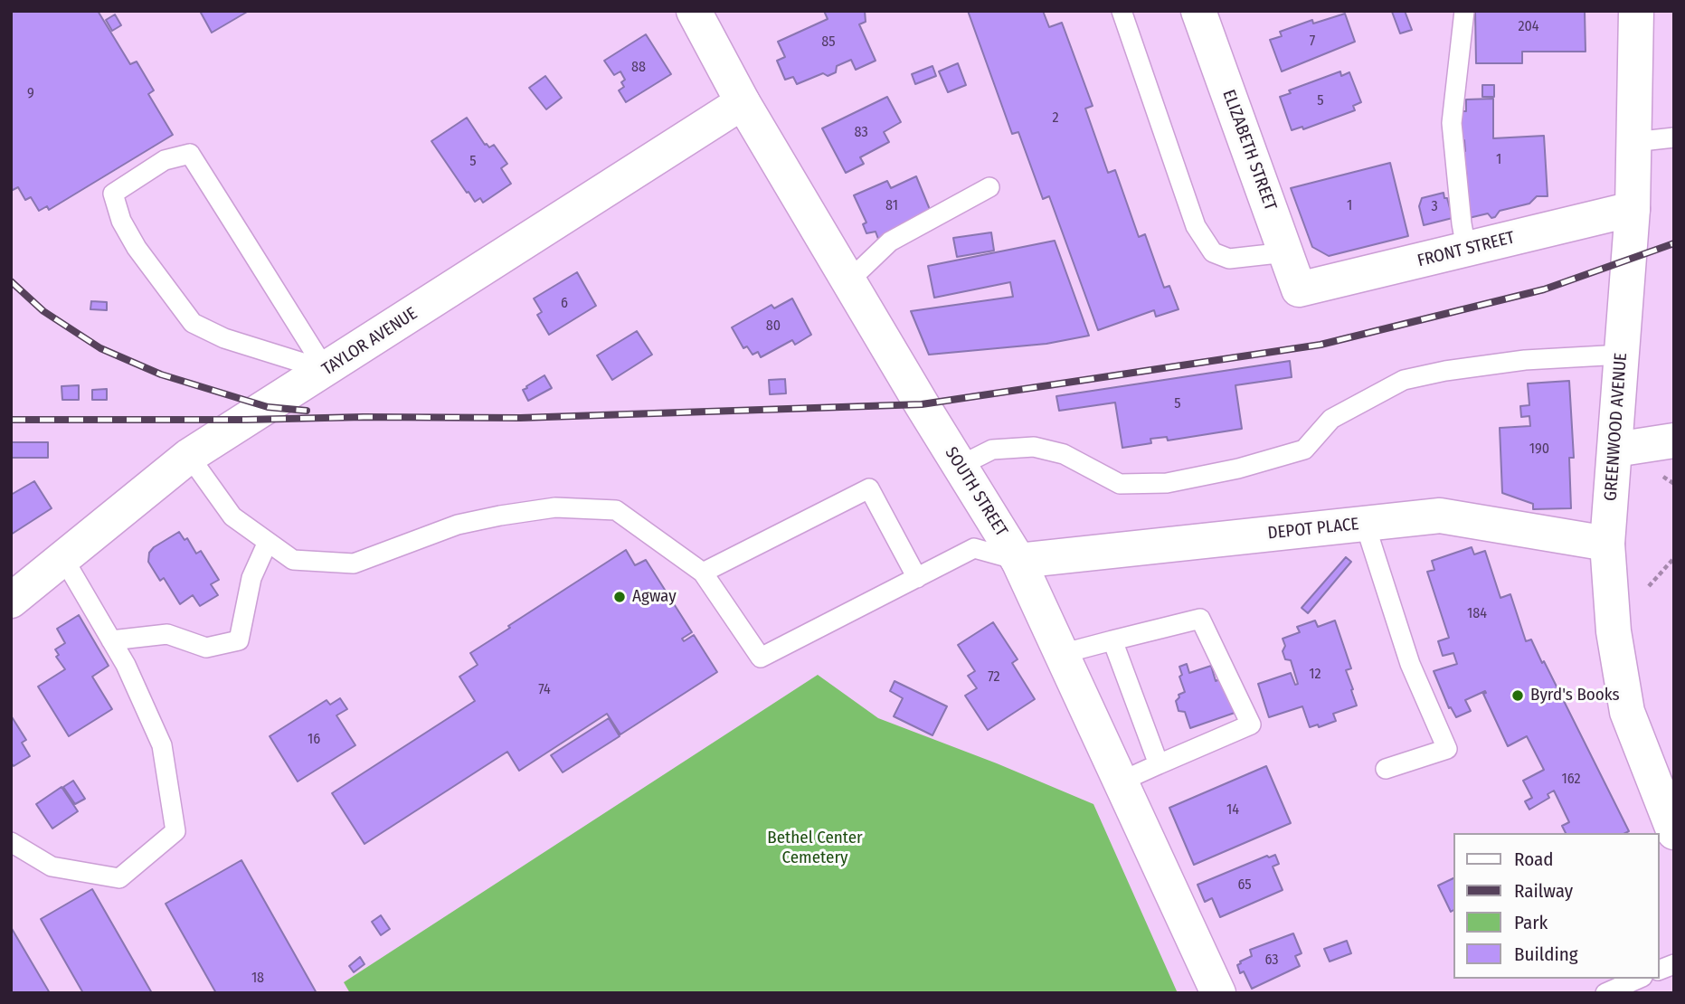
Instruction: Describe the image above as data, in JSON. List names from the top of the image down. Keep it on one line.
{"streets":{"street":["ELIZABETH STREET","FRONT STREET","TAYLOR AVENUE","GREENWOOD AVENUE","SOUTH STREET","DEPOT PLACE"]},"crossings":[["ELIZABETH STREET","FRONT STREET"],["FRONT STREET","GREENWOOD AVENUE"],["TAYLOR AVENUE","SOUTH STREET"],["GREENWOOD AVENUE","DEPOT PLACE"],["SOUTH STREET","DEPOT PLACE"]],"parks":["Bethel Center Cemetery"],"places":["Agway","Byrd's Books"],"house_numbers":["204","7","85","88","9","5","2","83","1","5","81","1","3","6","80","5","190","184","12","72","74","16","162","14","65","63","18"],"legend":["Road","Railway","Park","Building"]}
